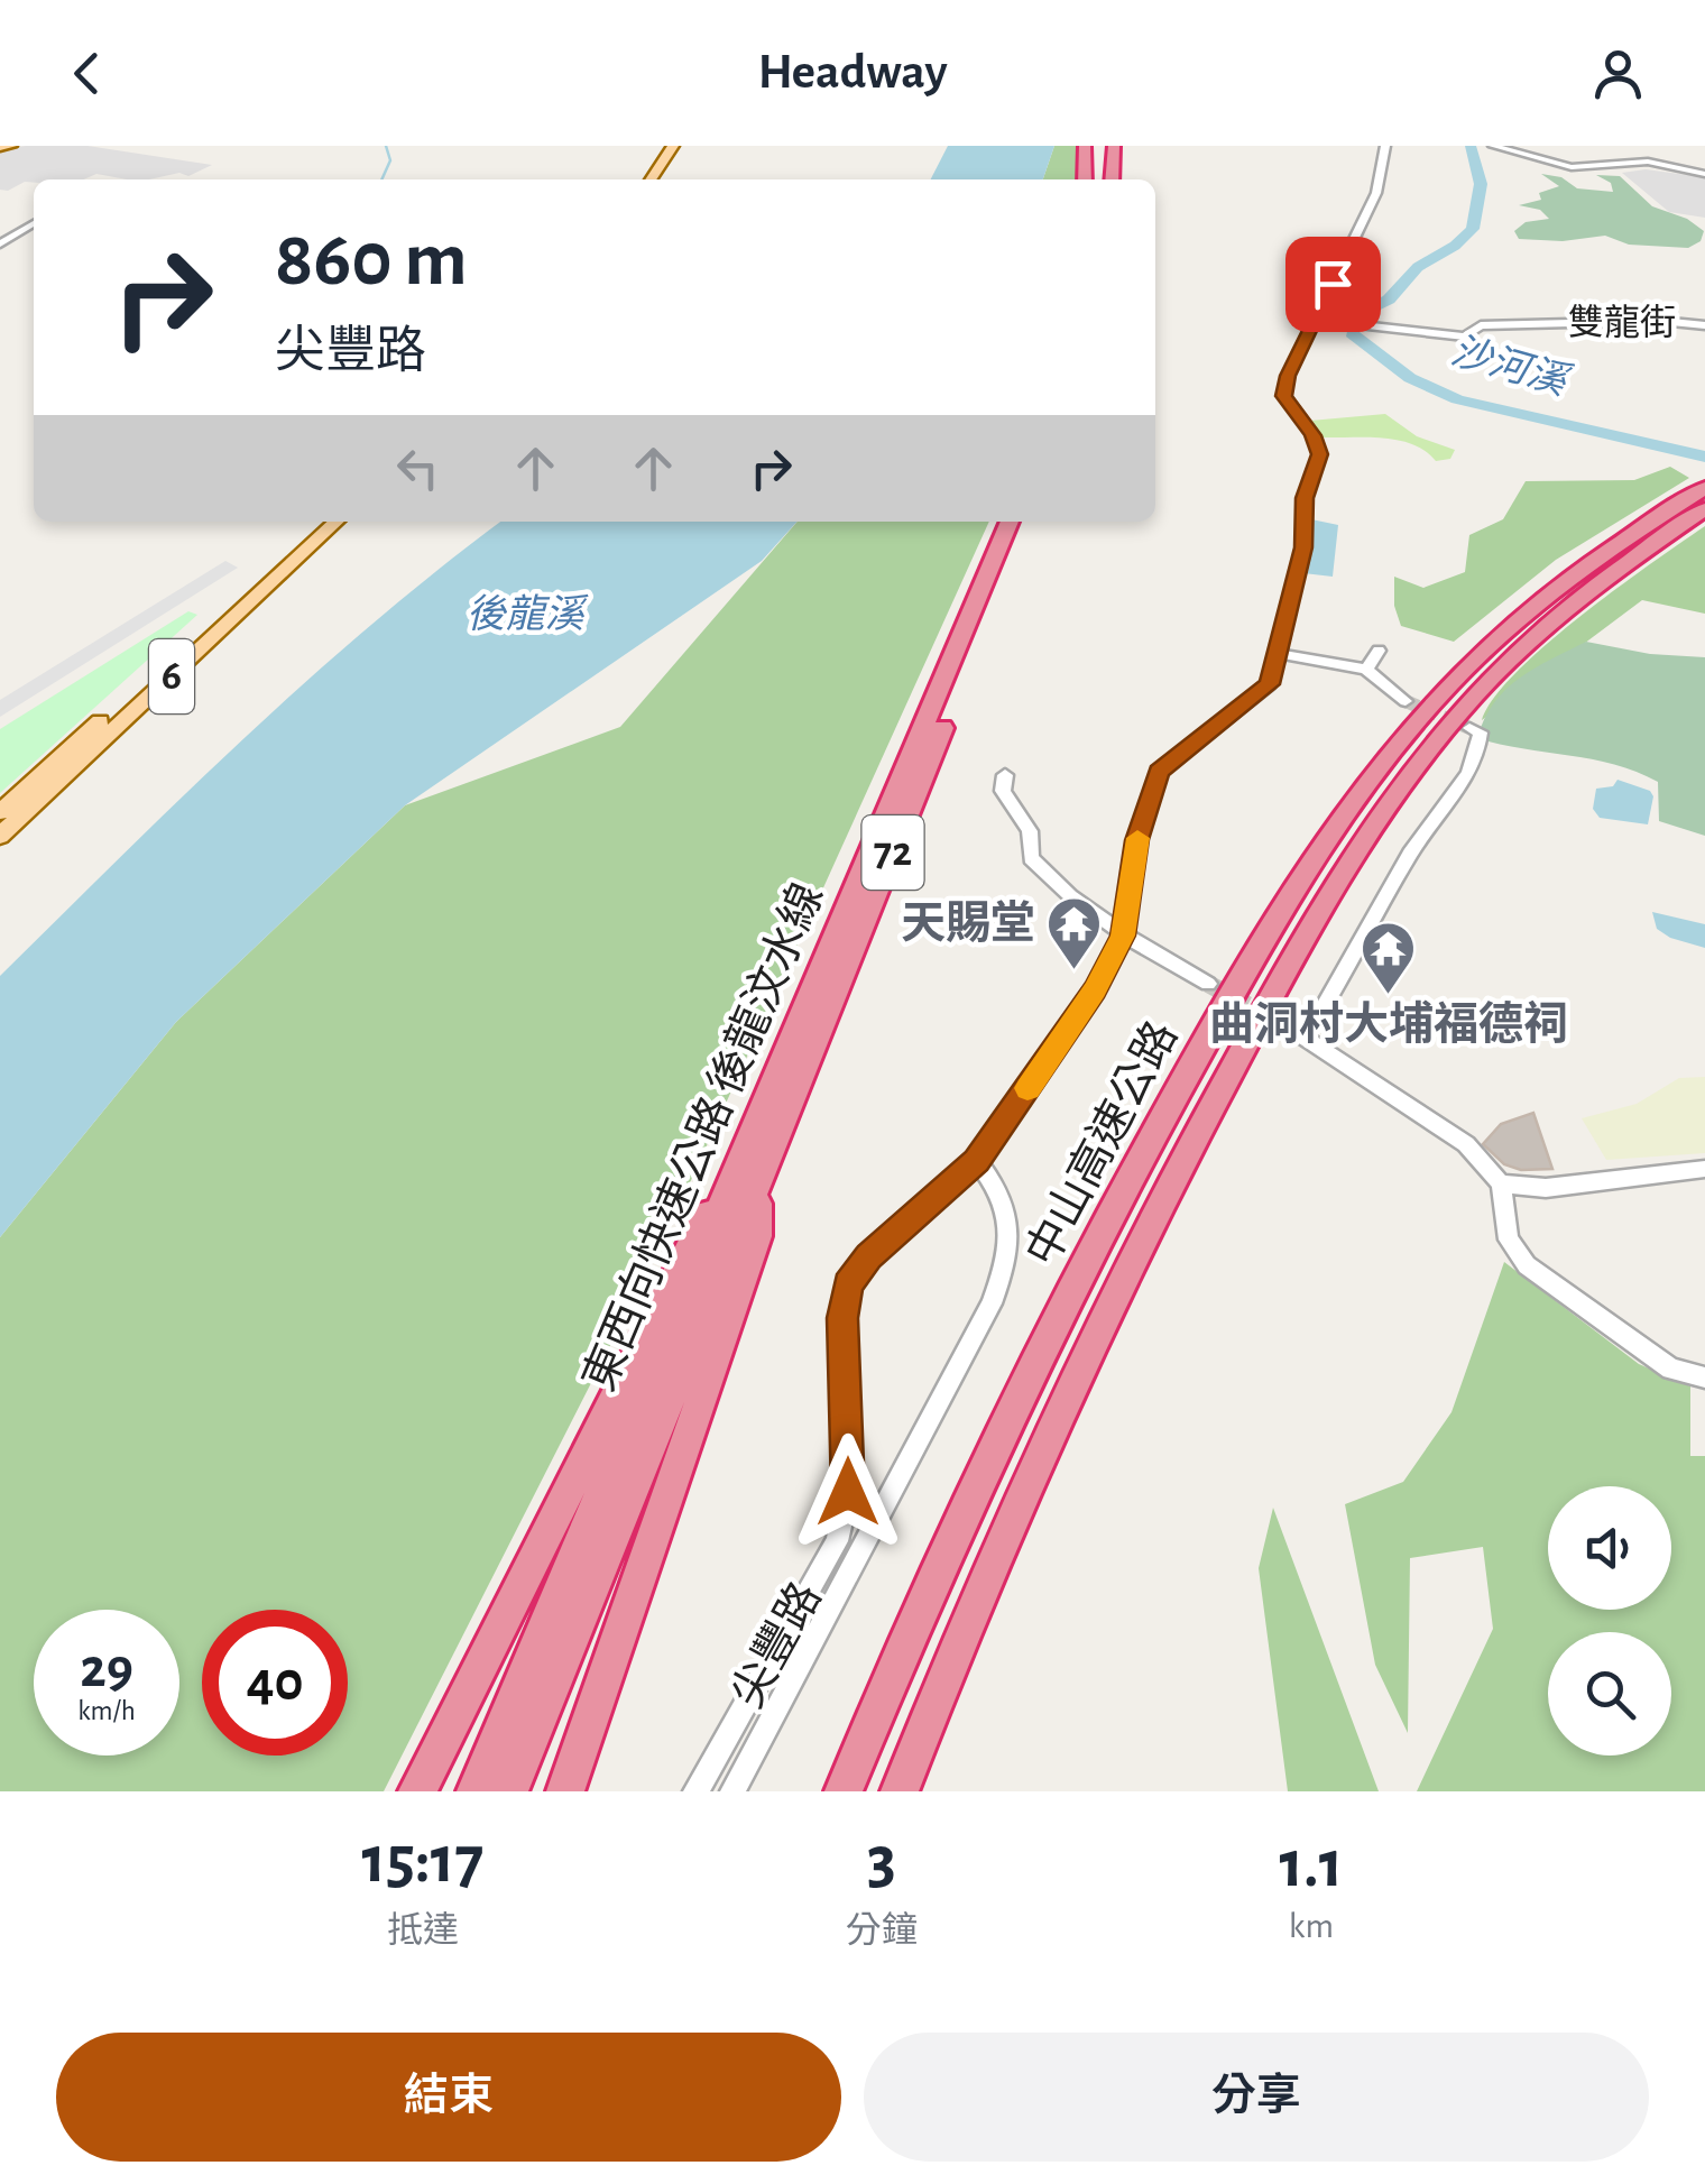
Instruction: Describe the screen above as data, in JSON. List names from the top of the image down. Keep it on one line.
{"streets":{"highway":["72","東西向快速公路 後龍汶水線","中山高速公路"],"main road":["6"],"street":["雙龍街","尖豐路"]},"crossings":[["雙龍街","尖豐路"]],"water":["沙河溪","後龍溪"],"places":{"temple":["天賜堂","曲洞村大埔福德祠"]},"page":{"header":"Headway","turn":["860 m","尖豐路"],"speed":"29 km/h","limit":"40","eta":["15:17","抵達","3","分鐘","1.1","km"],"buttons":["結束","分享"]}}
